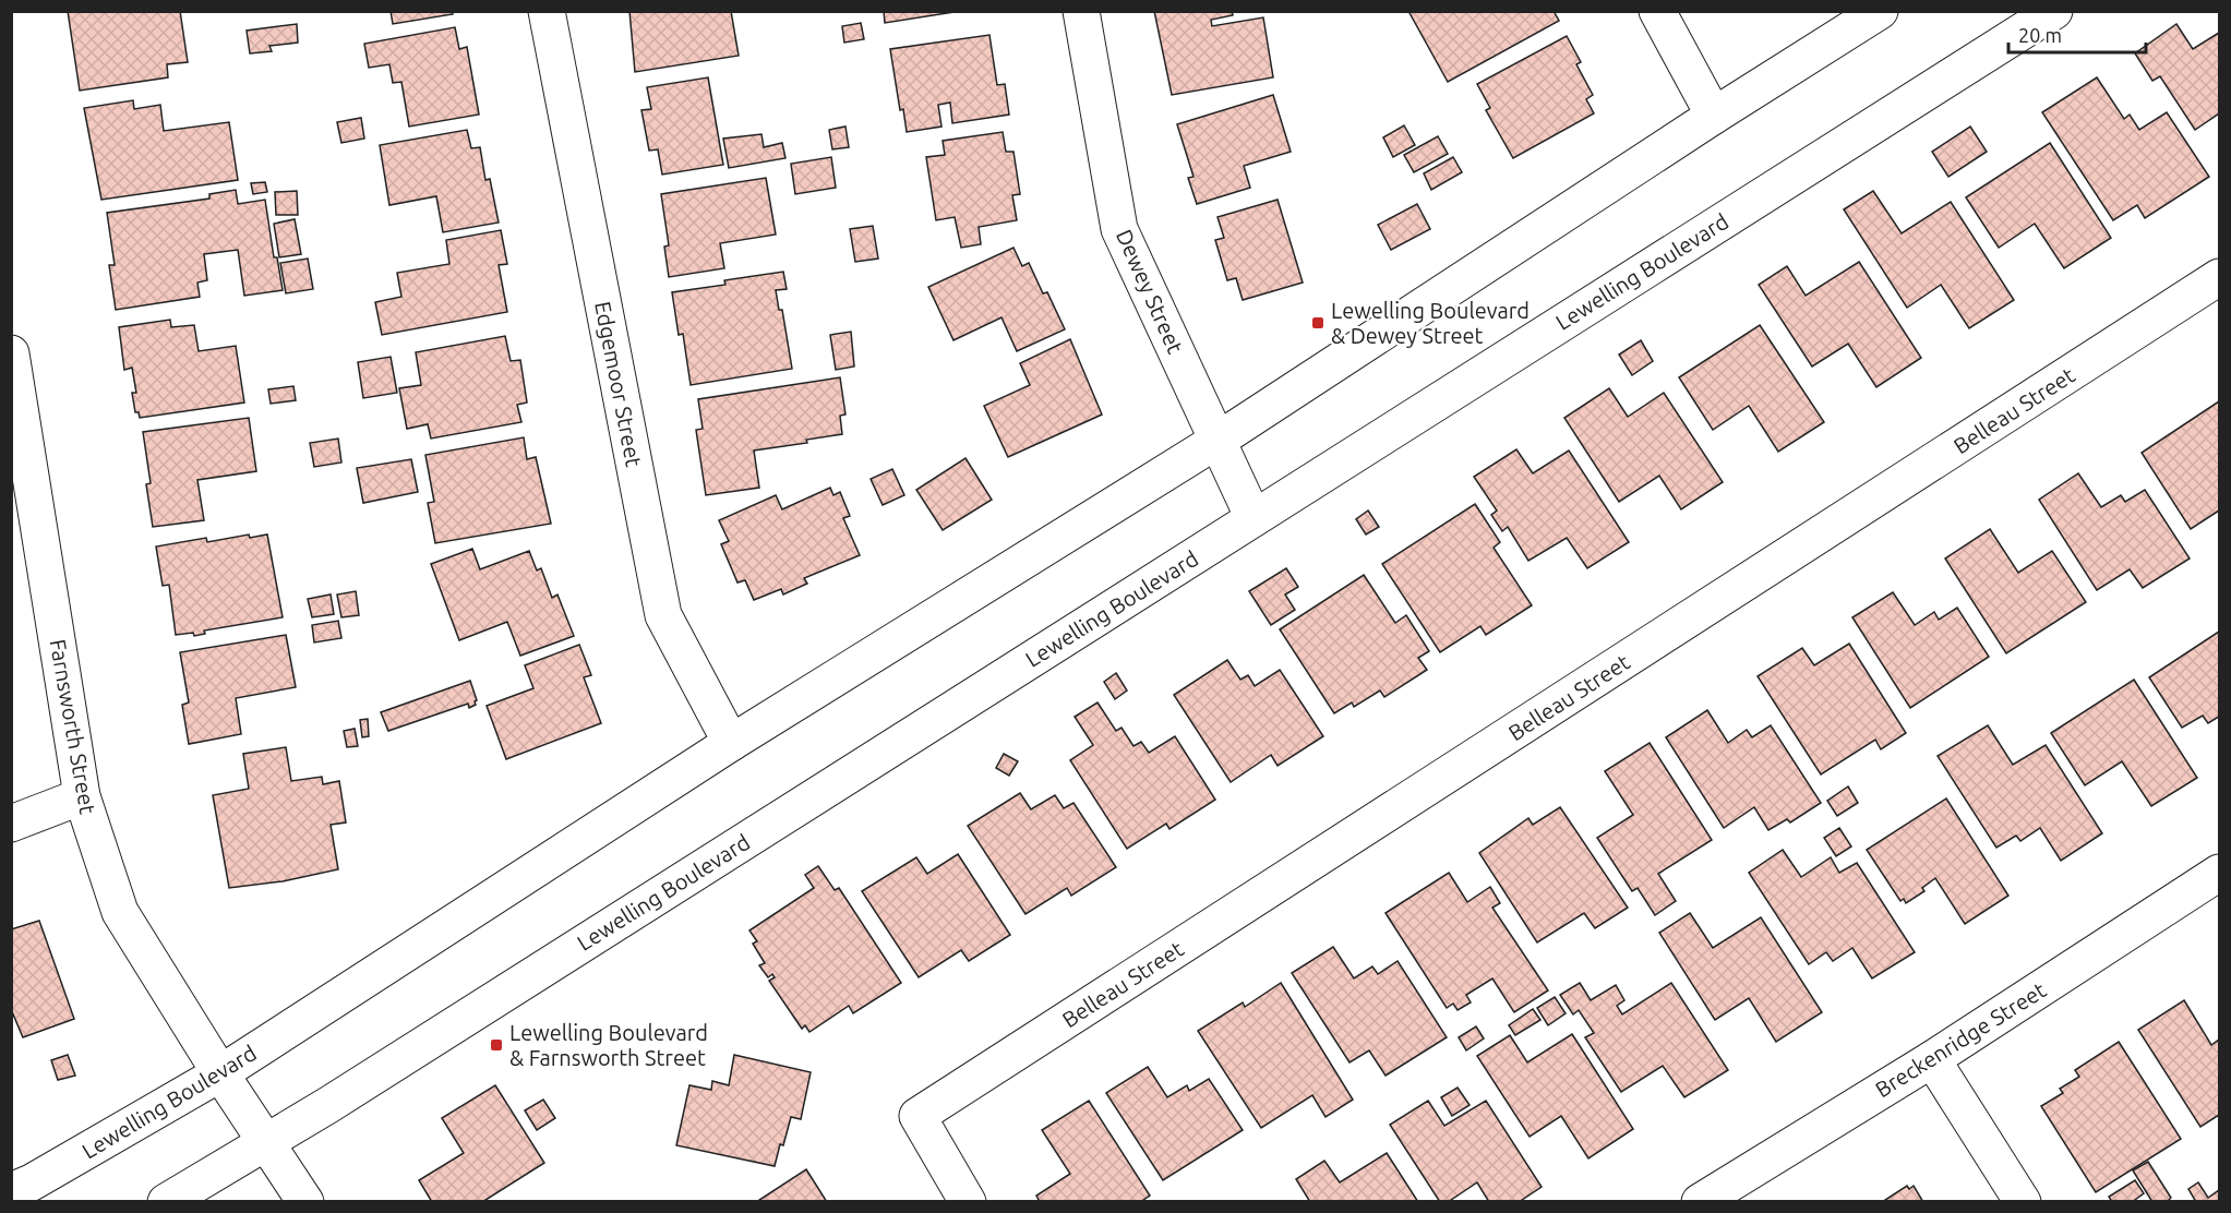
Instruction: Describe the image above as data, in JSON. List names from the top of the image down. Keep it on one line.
{"streets":{"street":["Lewelling Boulevard","Dewey Street","Edgemoor Street","Belleau Street","Farnsworth Street","Breckenridge Street"]},"crossings":[["Lewelling Boulevard","Dewey Street"],["Lewelling Boulevard","Edgemoor Street"],["Lewelling Boulevard","Farnsworth Street"]],"places":{"transit":["Lewelling Boulevard & Dewey Street","Lewelling Boulevard & Farnsworth Street"]},"scale_bar":"20 m"}
